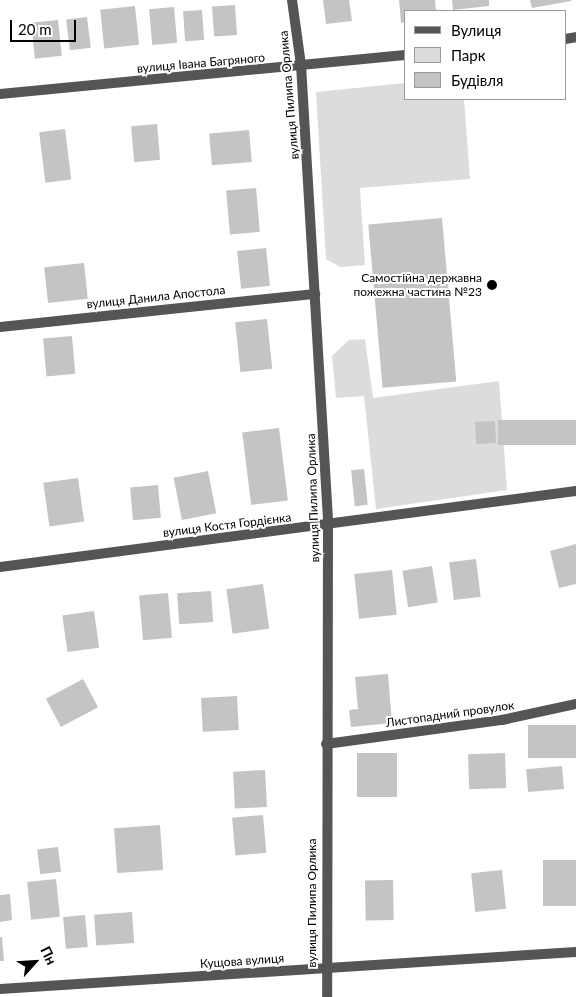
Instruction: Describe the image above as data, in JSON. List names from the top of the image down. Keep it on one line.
{"streets":{"street":["вулиця Івана Багряного","вулиця Пилипа Орлика","вулиця Данила Апостола","вулиця Костя Гордієнка","Листопадний провулок","Кущова вулиця"]},"crossings":[["вулиця Івана Багряного","вулиця Пилипа Орлика"],["вулиця Пилипа Орлика","вулиця Данила Апостола"],["вулиця Пилипа Орлика","вулиця Костя Гордієнка"],["вулиця Пилипа Орлика","Листопадний провулок"],["вулиця Пилипа Орлика","Кущова вулиця"]],"places":["Самостійна державна пожежна частина №23"],"legend":["Вулиця","Парк","Будівля"],"scale_bar":"20 m","north":"top right"}
